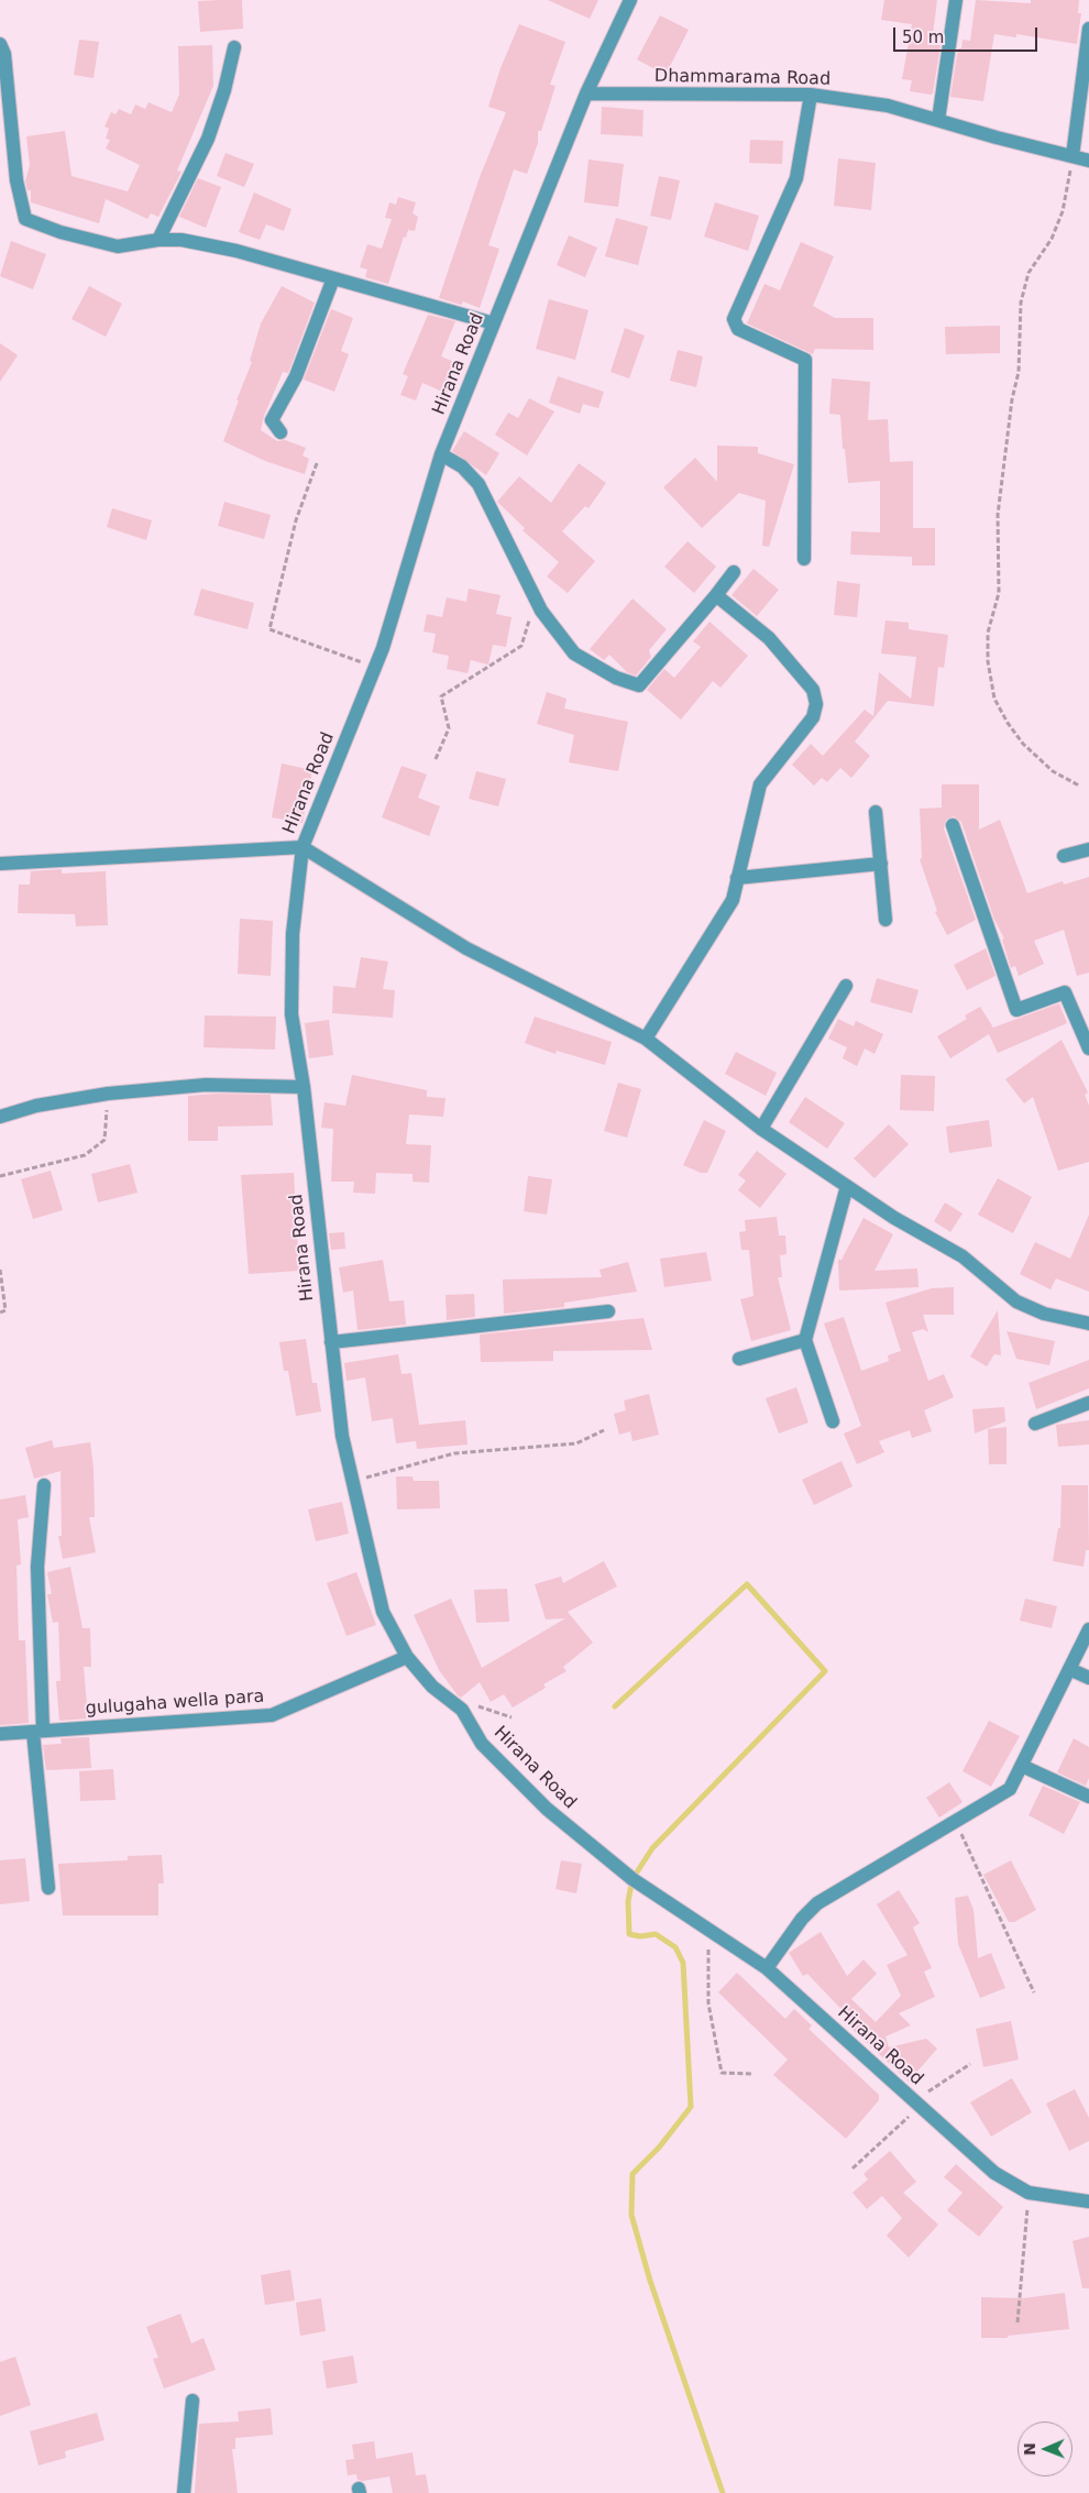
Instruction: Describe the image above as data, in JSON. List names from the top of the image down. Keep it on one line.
{"streets":{"street":["Dhammarama Road","Hirana Road","gulugaha wella para"]},"crossings":[["Dhammarama Road","Hirana Road"],["Hirana Road","gulugaha wella para"]],"scale_bar":"50 m","north":"left"}
